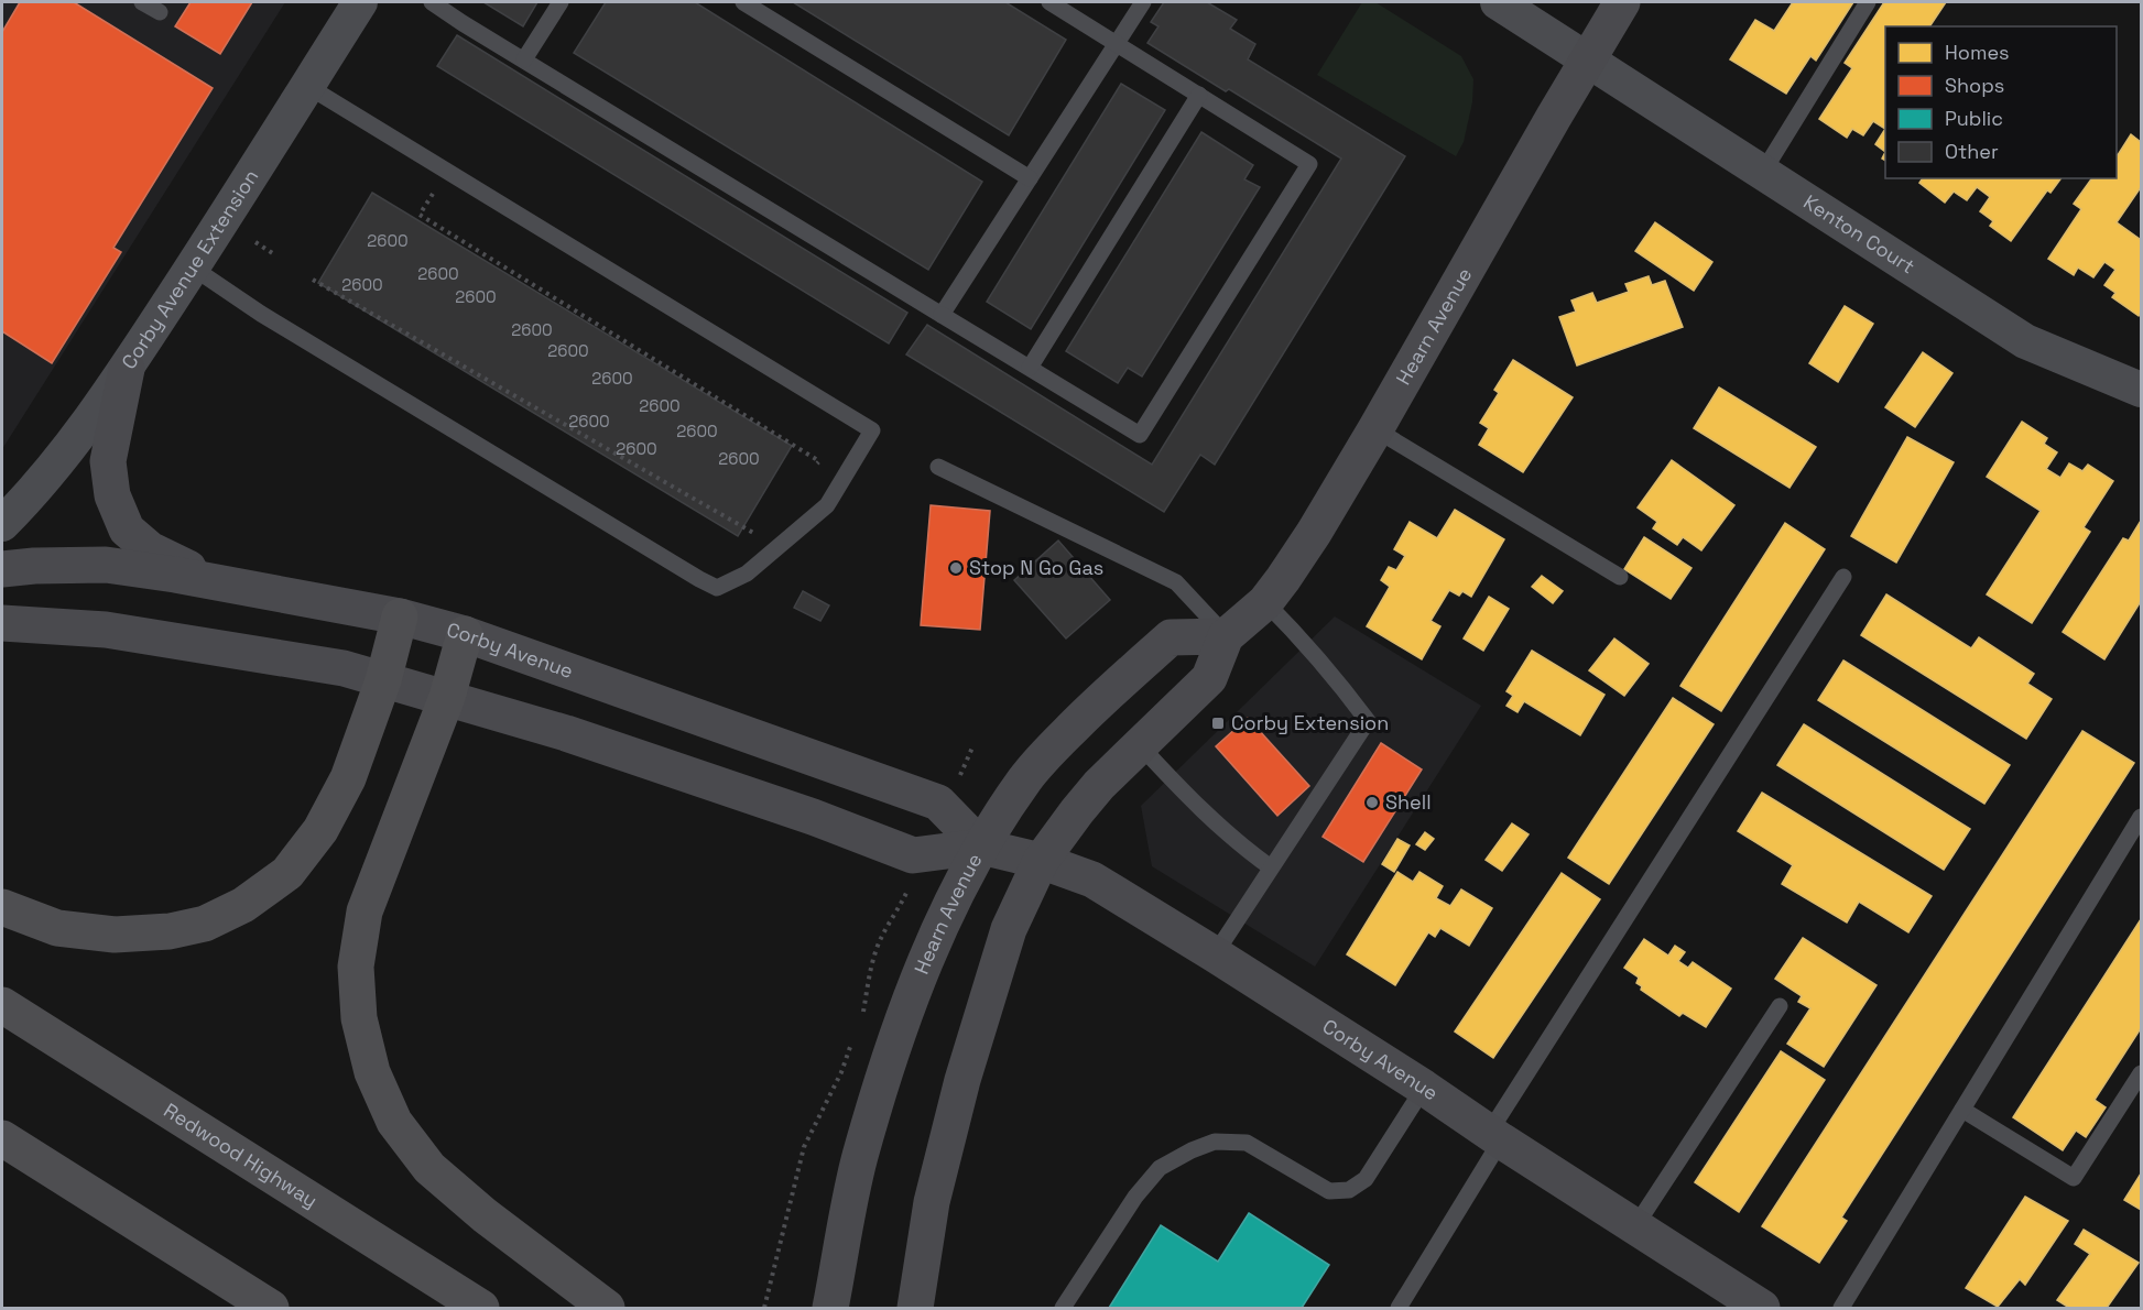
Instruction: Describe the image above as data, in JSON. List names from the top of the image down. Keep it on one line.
{"streets":{"highway":["Redwood Highway"],"main road":["Hearn Avenue","Corby Avenue"],"street":["Kenton Court","Corby Avenue Extension"]},"crossings":[["Kenton Court","Hearn Avenue"],["Hearn Avenue","Corby Avenue"]],"places":{"other":["Stop N Go Gas","Shell"],"transit":["Corby Extension"]},"house_numbers":["2600","2600","2600","2600","2600","2600","2600","2600","2600","2600","2600","2600"],"legend":["Homes","Shops","Public","Other"]}
